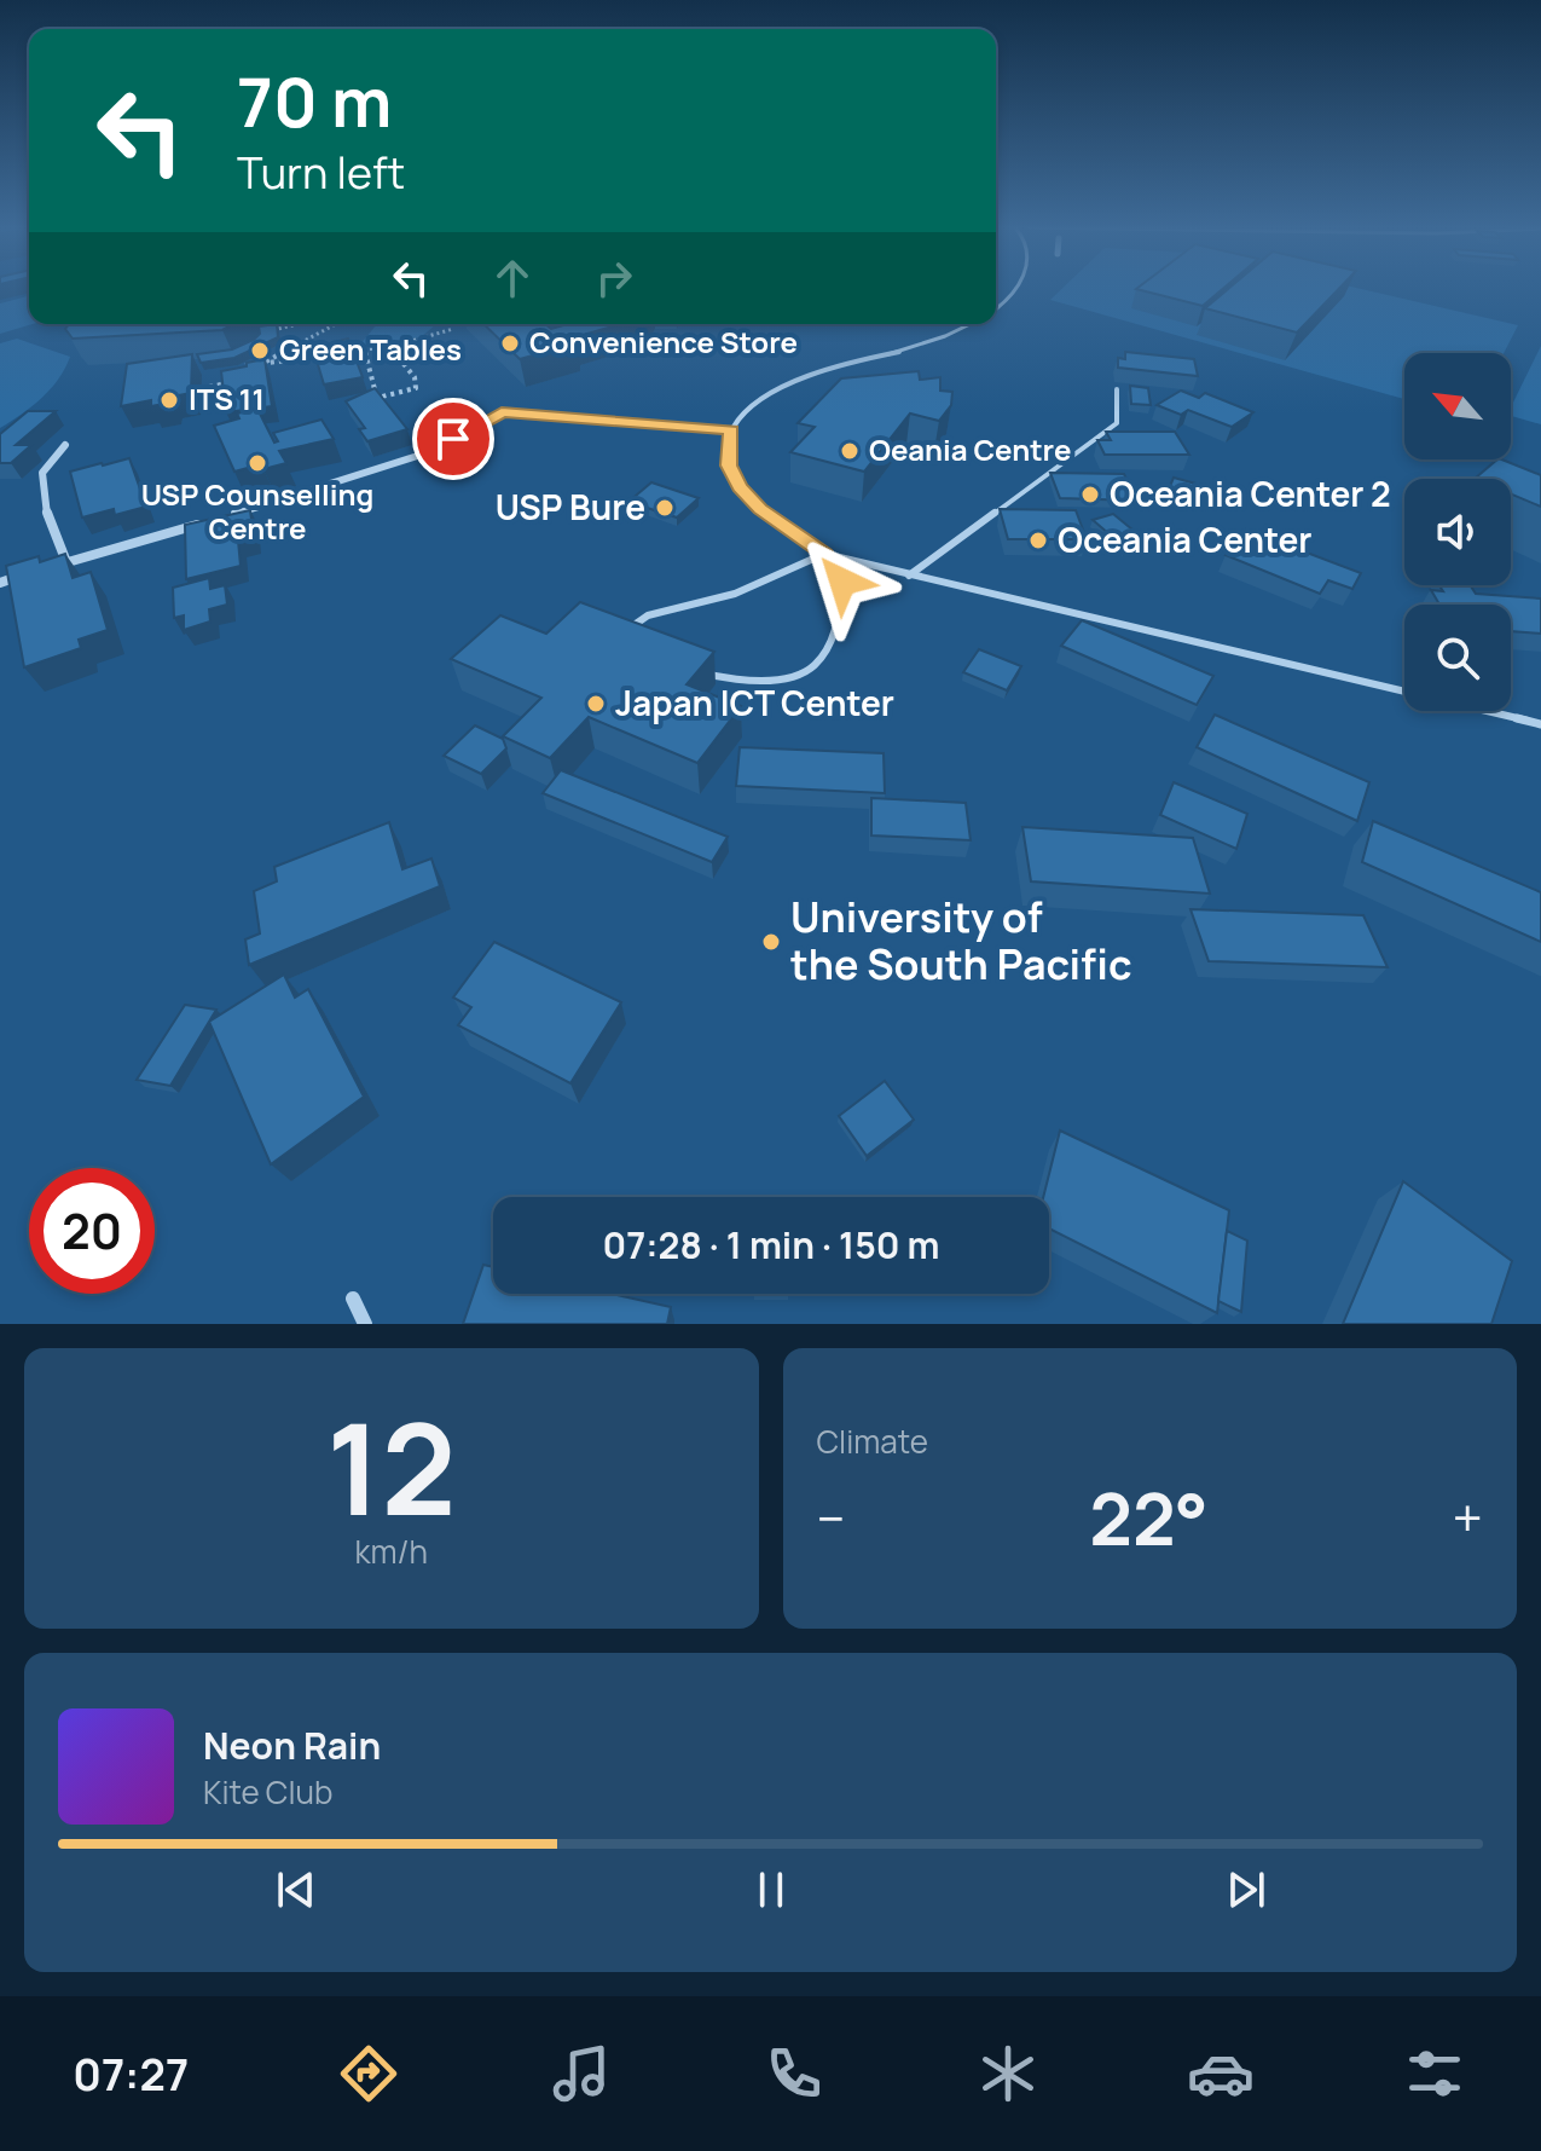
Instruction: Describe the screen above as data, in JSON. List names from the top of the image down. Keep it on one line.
{"places":["Convenience Store","Green Tables","ITS 11","Oeania Centre","USP Counselling Centre","Oceania Center 2","USP Bure","Oceania Center","Japan ICT Center","University of the South Pacific"],"north":"top left","page":{"turn":["70 m","Turn left"],"limit":"20","trip":"07:28 · 1 min · 150 m","tile":[["12","km/h"],"Climate"],"heat":["−","22°","+"],"song":["Neon Rain","Kite Club"],"tabs":"07:27"}}
